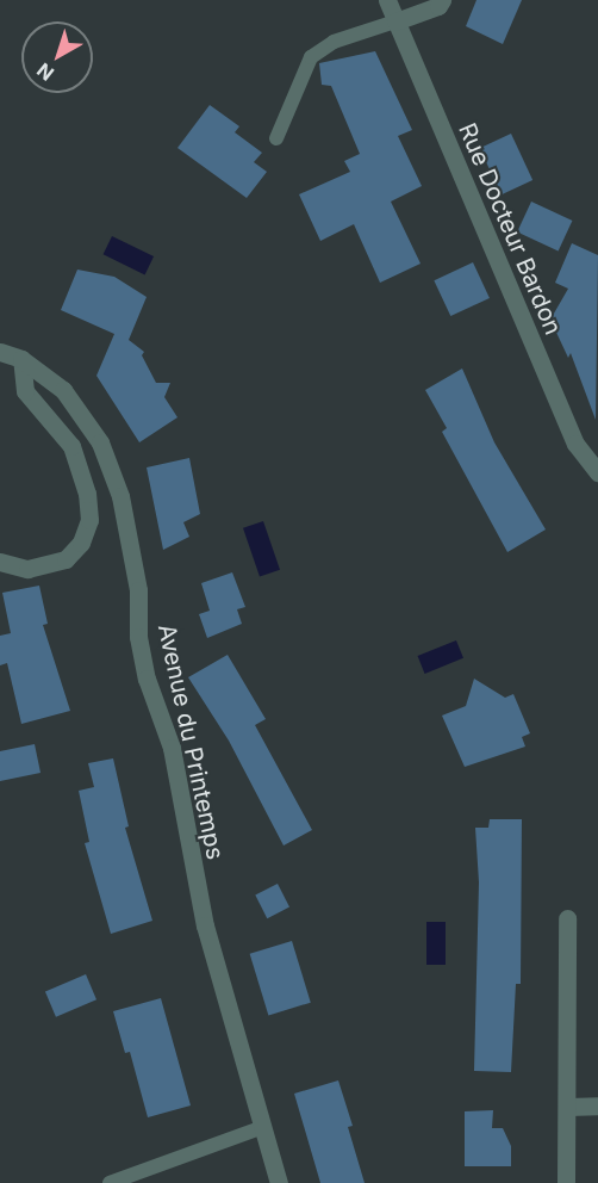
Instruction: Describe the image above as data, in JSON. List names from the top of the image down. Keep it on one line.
{"streets":{"street":["Rue Docteur Bardon","Avenue du Printemps"]},"north":"bottom left"}
